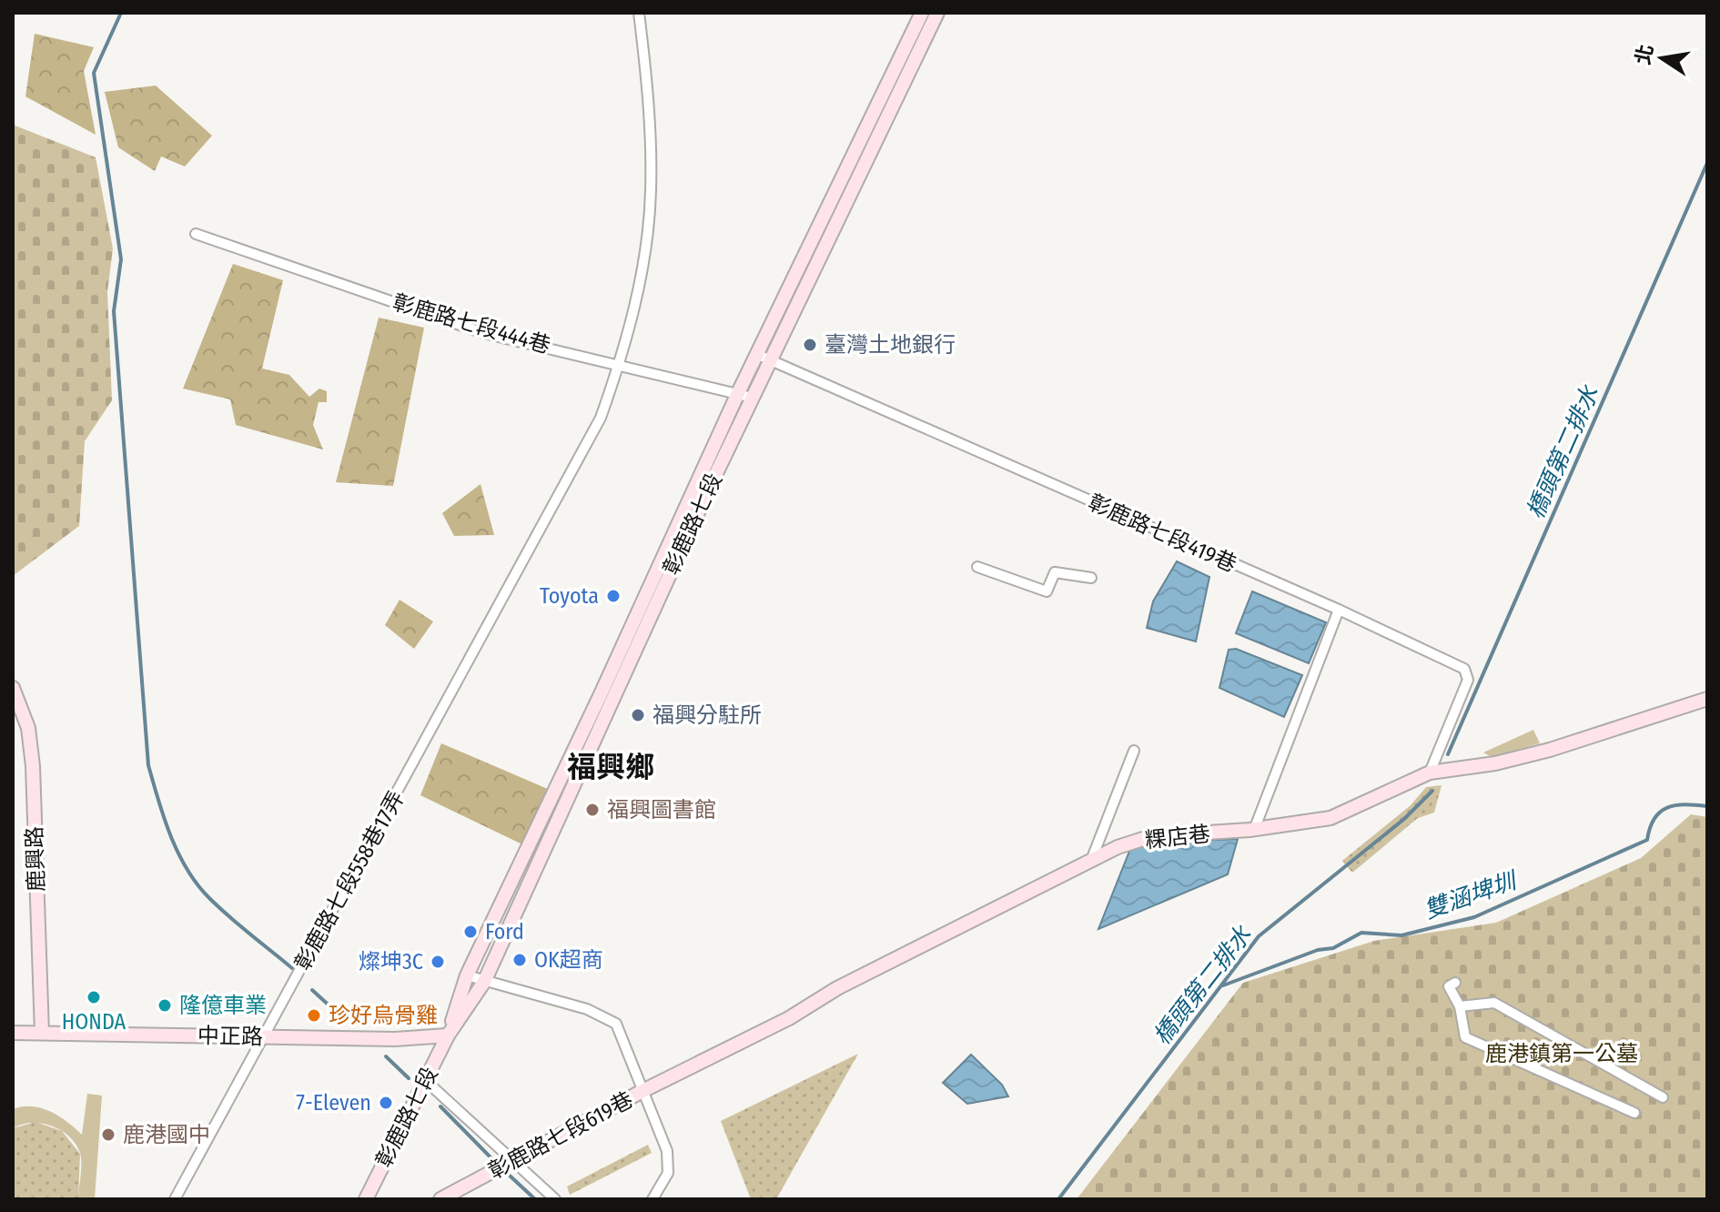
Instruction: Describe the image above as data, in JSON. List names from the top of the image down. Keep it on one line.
{"streets":{"main road":["彰鹿路七段","粿店巷","鹿興路","中正路","彰鹿路七段619巷"],"street":["彰鹿路七段444巷","彰鹿路七段419巷","彰鹿路七段558巷17弄"]},"crossings":[["彰鹿路七段444巷","彰鹿路七段"],["彰鹿路七段444巷","彰鹿路七段558巷17弄"],["彰鹿路七段","彰鹿路七段419巷"],["彰鹿路七段","中正路"],["彰鹿路七段419巷","粿店巷"],["粿店巷","彰鹿路七段619巷"],["鹿興路","中正路"],["彰鹿路七段558巷17弄","中正路"]],"districts":["福興鄉"],"water":["橋頭第二排水","雙涵埤圳"],"parks":["鹿港鎮第一公墓"],"places":["臺灣土地銀行","Toyota","福興分駐所","福興圖書館","Ford","OK超商","燦坤3C","HONDA","隆億車業","珍好烏骨雞","7-Eleven","鹿港國中"],"north":"left"}
